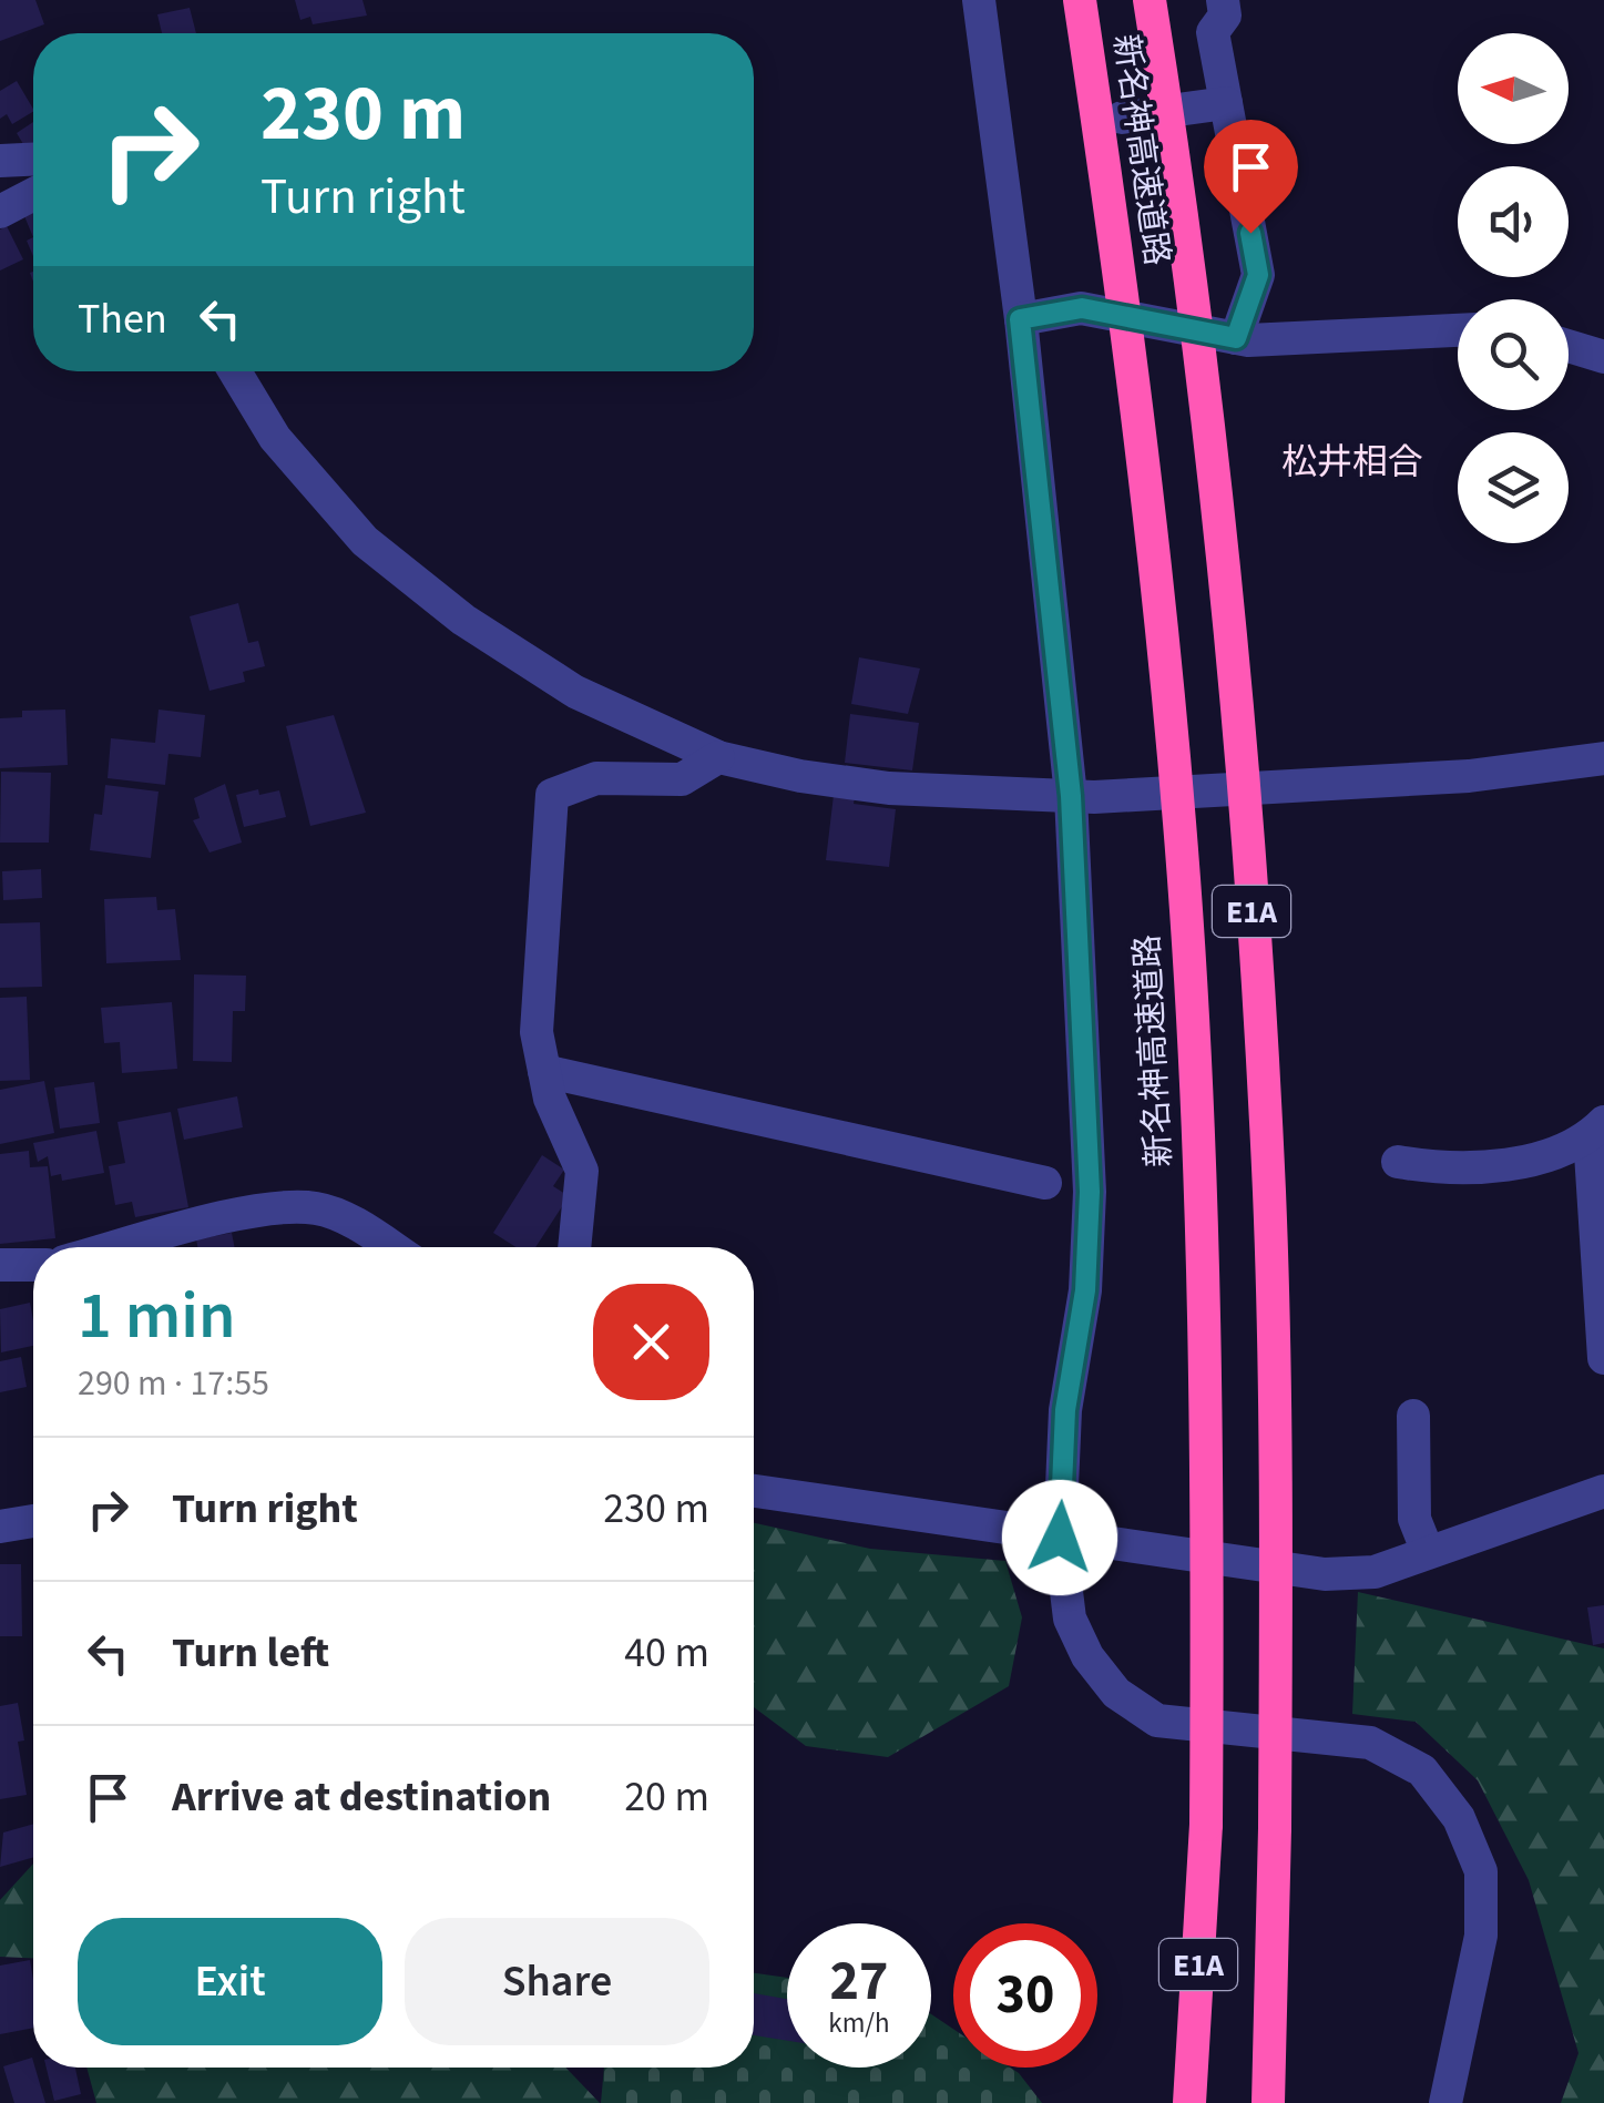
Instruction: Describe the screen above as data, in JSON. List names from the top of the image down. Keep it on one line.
{"streets":{"highway":["新名神高速道路","E1A"]},"districts":["松井相合"],"north":"left","page":{"turn":["230 m","Turn right"],"then":"Then","heading":["1 min","290 m · 17:55"],"list":[{"name":"Turn right","value":"230 m"},{"name":"Turn left","value":"40 m"},{"name":"Arrive at destination","value":"20 m"}],"buttons":["Exit","Share"],"speed":"27 km/h","limit":"30"}}
